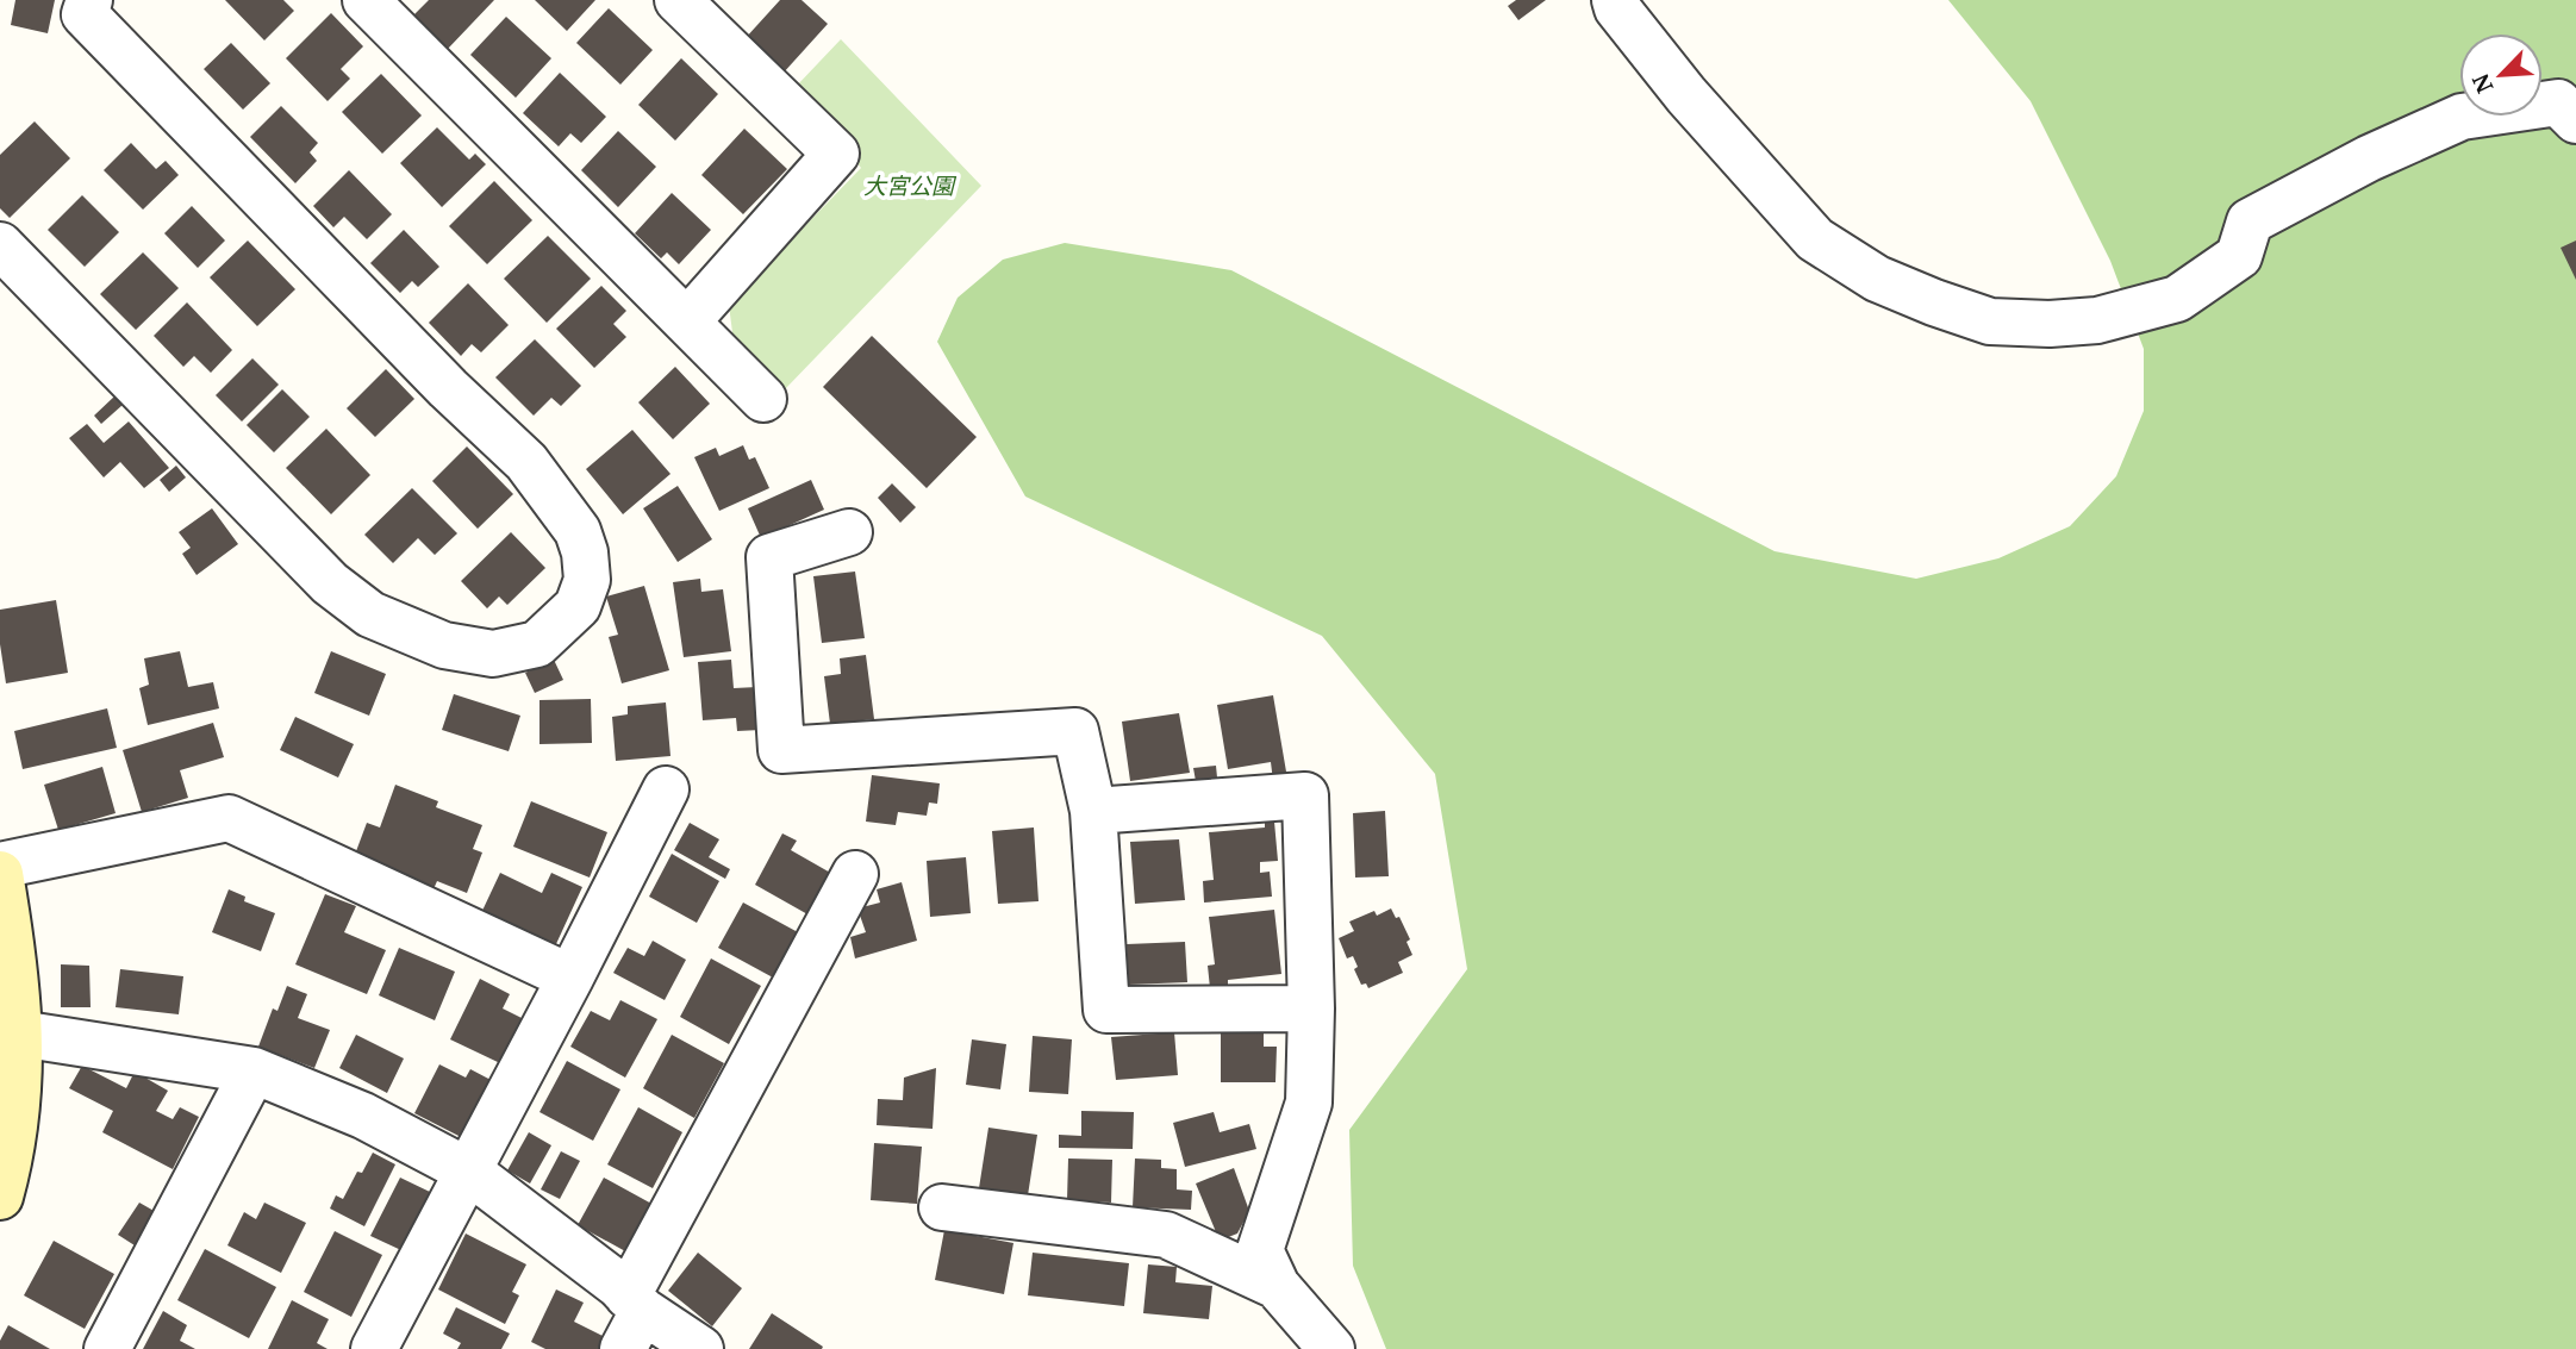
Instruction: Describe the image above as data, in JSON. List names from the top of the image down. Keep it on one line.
{"parks":["大宮公園"],"north":"bottom left"}
